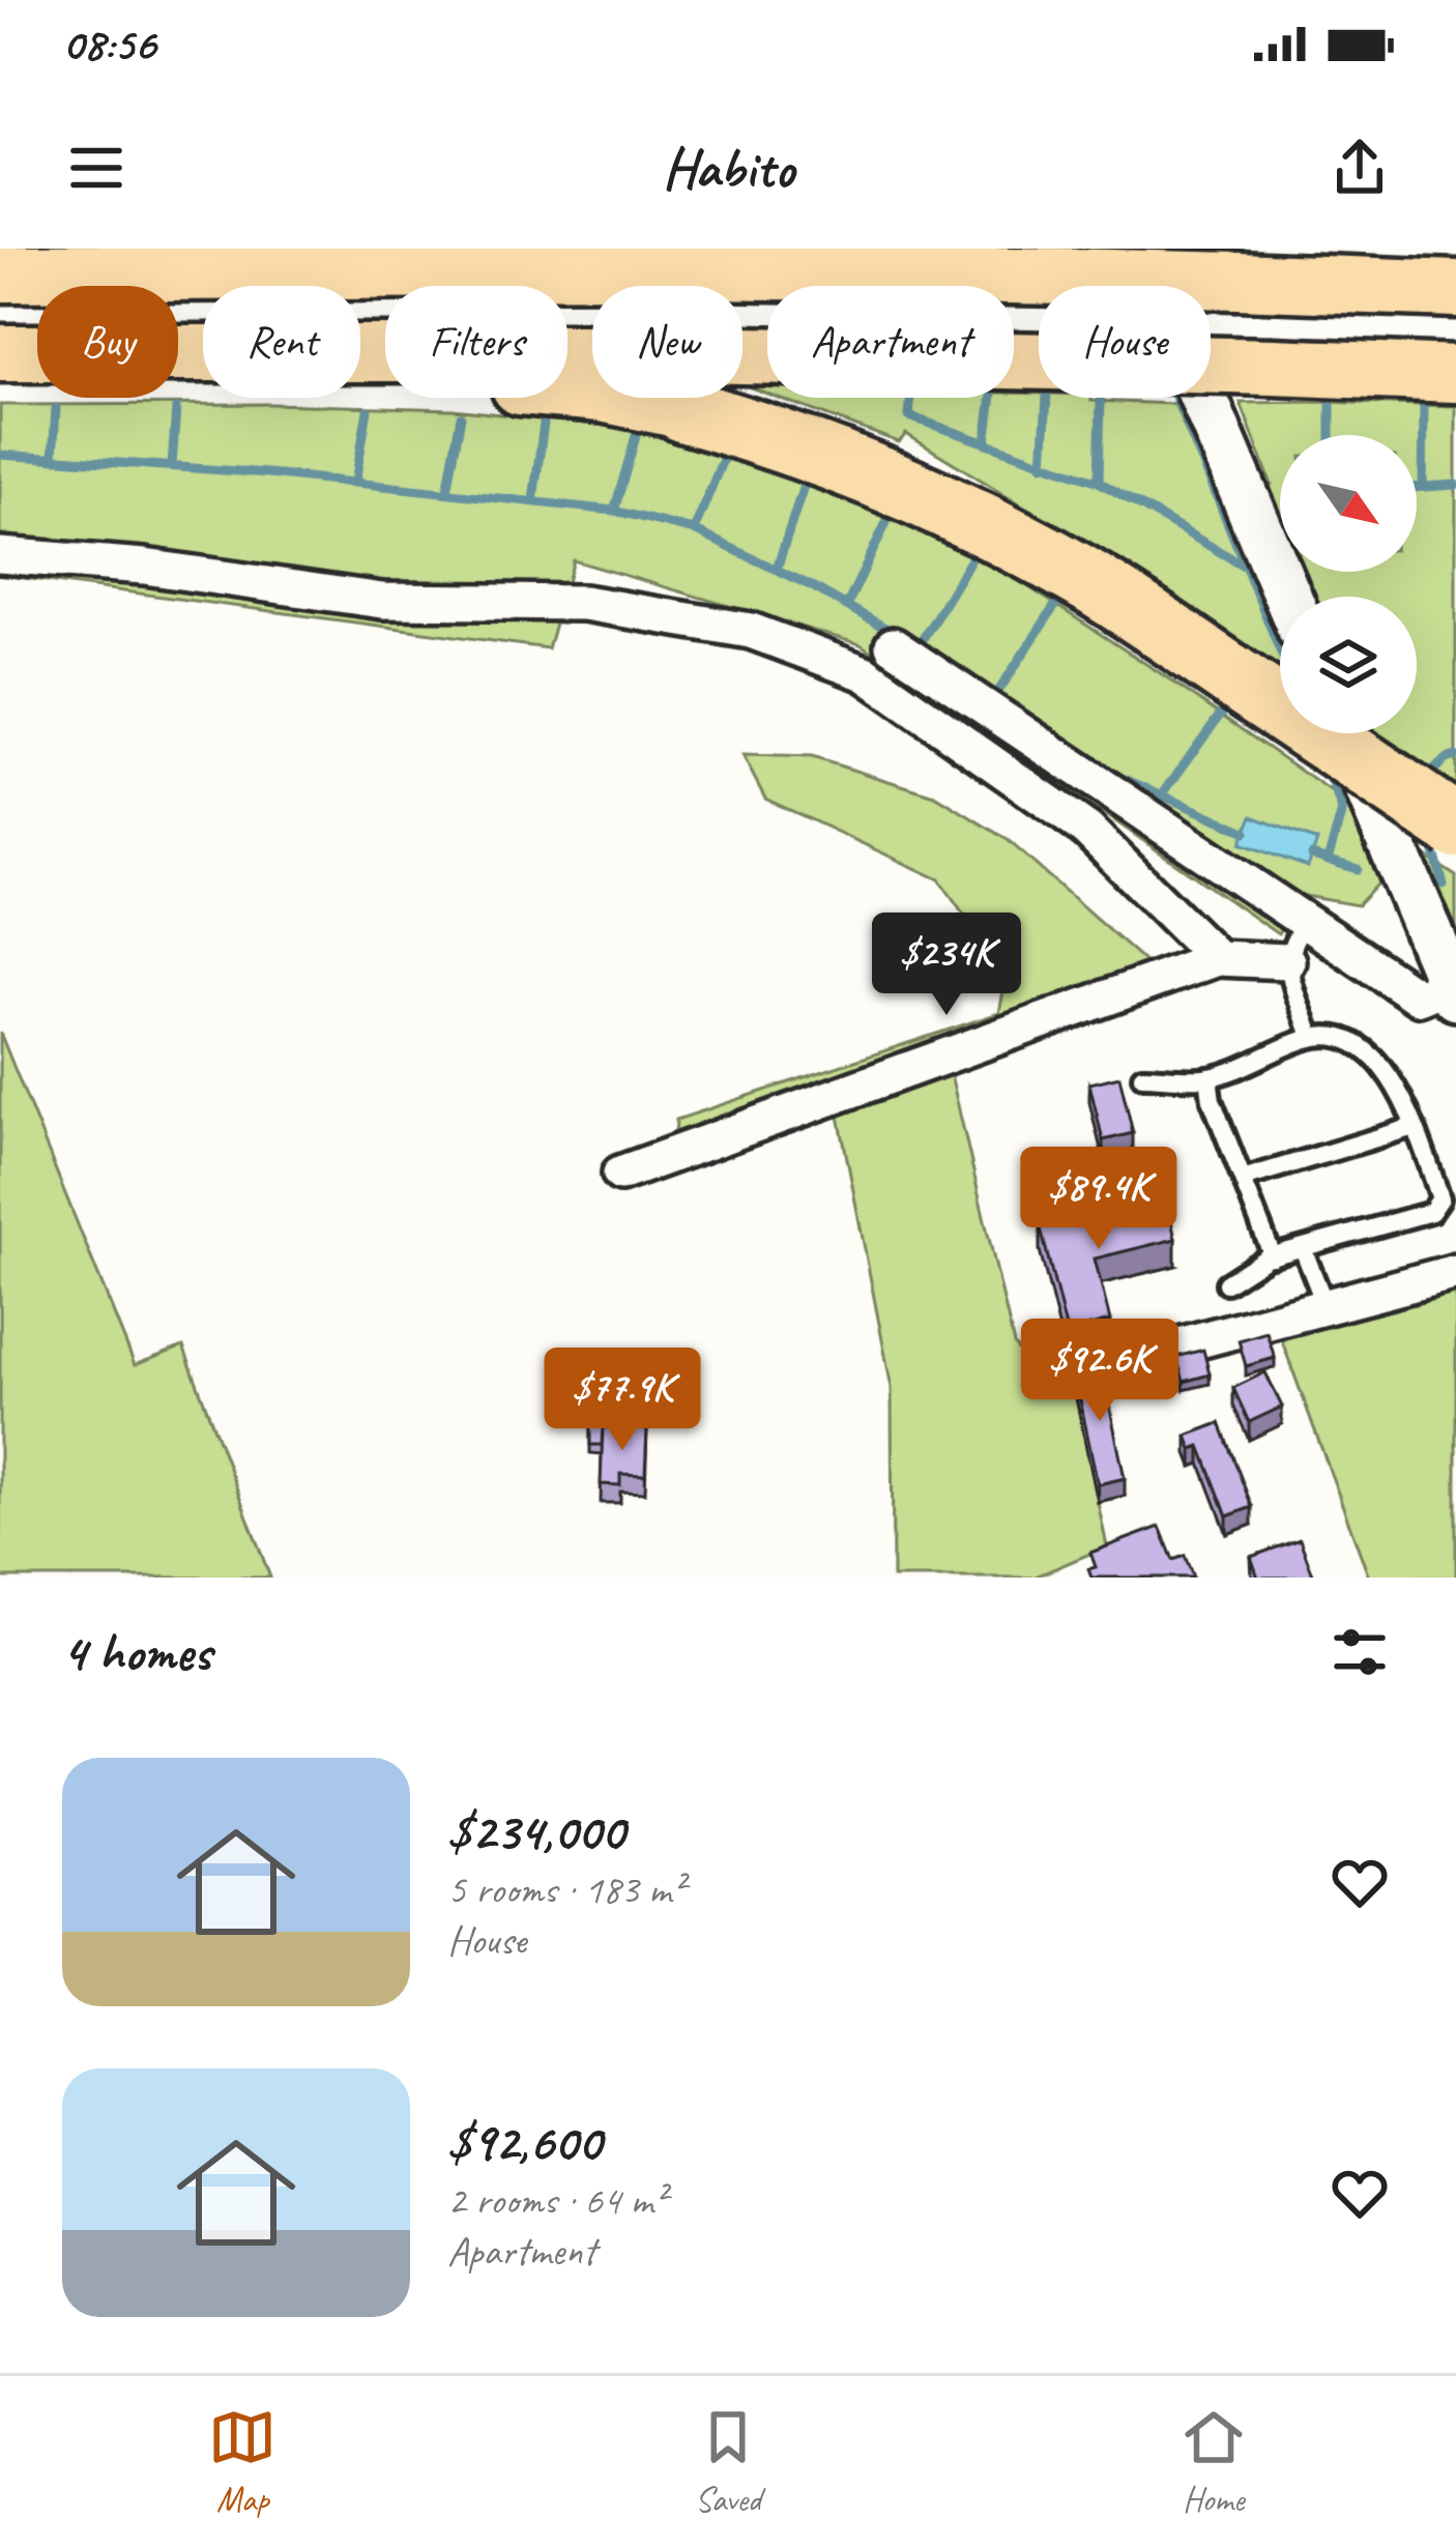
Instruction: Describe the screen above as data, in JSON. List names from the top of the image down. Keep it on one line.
{"north":"bottom right","page":{"status":"08:56","header":"Habito","chip":["Buy","Rent","Filters","New","Apartment","House"],"price":["$234K","$89.4K","$92.6K","$77.9K"],"heading":"4 homes","list":[{"name":"$234,000","note":"5 rooms · 183 m² · House"},{"name":"$92,600","note":"2 rooms · 64 m² · Apartment"}],"tabs":["Map","Saved","Home"]}}
